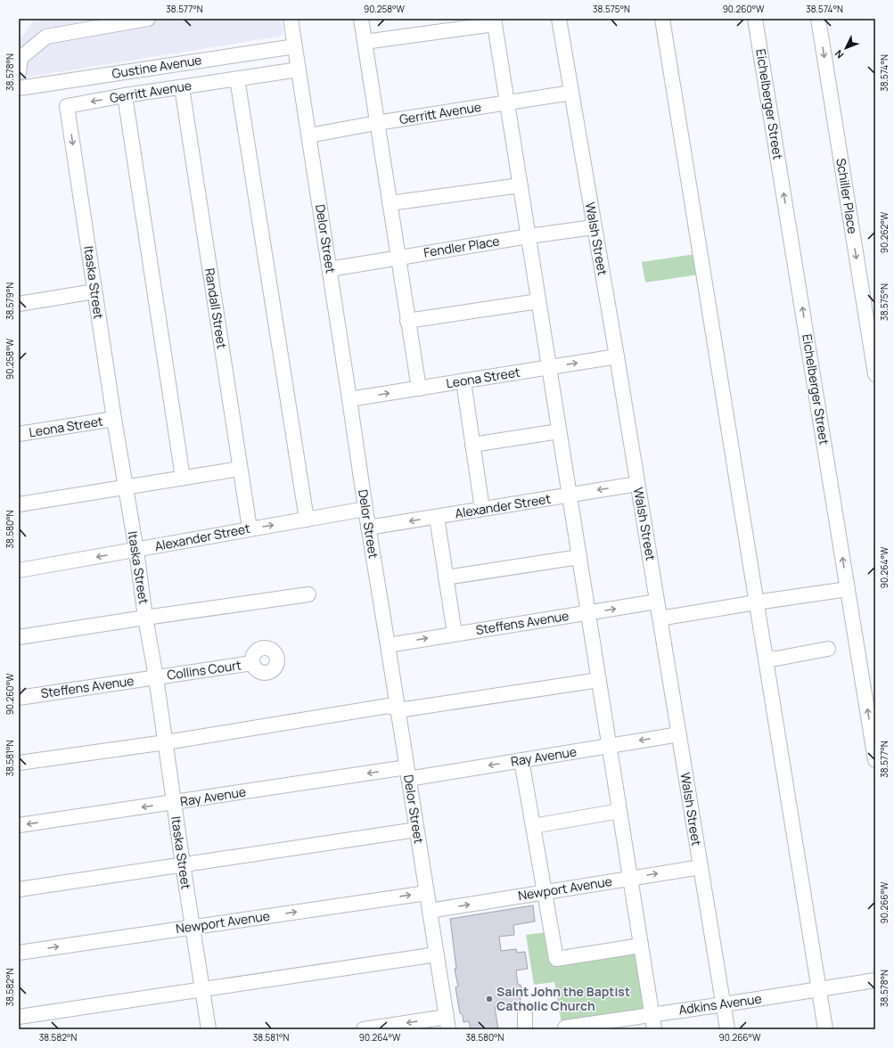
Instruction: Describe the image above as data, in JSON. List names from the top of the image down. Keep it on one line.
{"streets":{"street":["Gustine Avenue","Gerritt Avenue","Eichelberger Street","Schiller Place","Delor Street","Walsh Street","Fendler Place","Itaska Street","Randall Street","Leona Street","Alexander Street","Steffens Avenue","Collins Court","Ray Avenue","Newport Avenue","Adkins Avenue"]},"crossings":[["Gustine Avenue","Delor Street"],["Gerritt Avenue","Delor Street"],["Gerritt Avenue","Walsh Street"],["Gerritt Avenue","Itaska Street"],["Gerritt Avenue","Randall Street"],["Delor Street","Fendler Place"],["Delor Street","Leona Street"],["Delor Street","Alexander Street"],["Delor Street","Steffens Avenue"],["Delor Street","Ray Avenue"],["Delor Street","Newport Avenue"],["Walsh Street","Fendler Place"],["Walsh Street","Leona Street"],["Walsh Street","Alexander Street"],["Walsh Street","Steffens Avenue"],["Walsh Street","Ray Avenue"],["Walsh Street","Newport Avenue"],["Walsh Street","Adkins Avenue"],["Itaska Street","Leona Street"],["Itaska Street","Alexander Street"],["Itaska Street","Steffens Avenue"],["Itaska Street","Collins Court"],["Itaska Street","Ray Avenue"],["Itaska Street","Newport Avenue"],["Randall Street","Alexander Street"],["Steffens Avenue","Collins Court"]],"one_way":["Schiller Place","Leona Street"],"places":["Saint John the Baptist Catholic Church"],"north":"bottom left","coordinates":["38.577°N","90.258°W","38.575°N","90.260°W","38.574°N","38.578°N","90.262°W","38.579°N","38.580°N","90.264°W","38.581°N","90.266°W","38.582°N"]}
